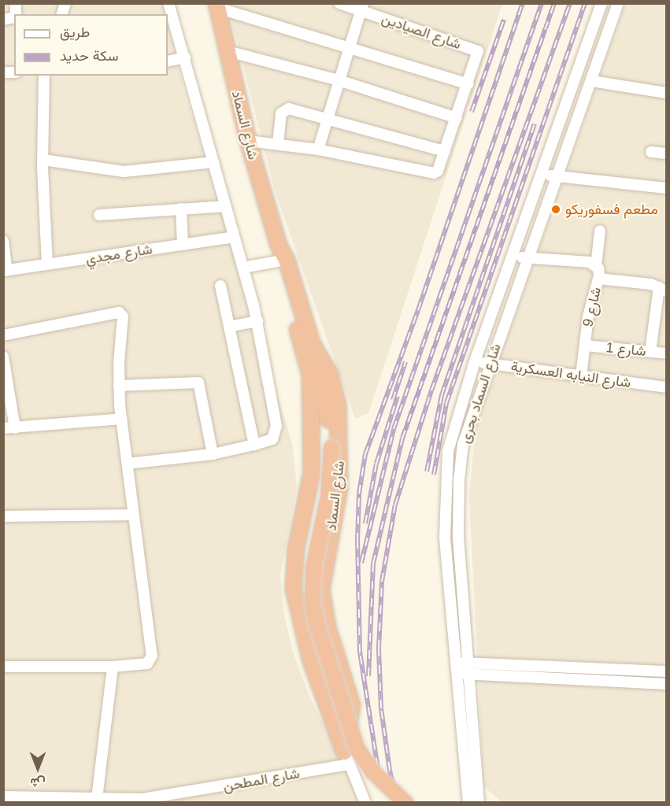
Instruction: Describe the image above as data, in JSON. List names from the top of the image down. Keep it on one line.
{"streets":{"highway":["شارع السماد"],"street":["شارع الصيادين","شارع مجدي","شارع 9","شارع 1","شارع النيابه العسكرية","شارع السماد بحرى","شارع المطحن"]},"crossings":[["شارع السماد","شارع المطحن"],["شارع 9","شارع 1"],["شارع 9","شارع النيابه العسكرية"],["شارع 9","شارع السماد بحرى"],["شارع النيابه العسكرية","شارع السماد بحرى"]],"places":["مطعم فسفوريكو"],"legend":["طريق","سكة حديد"],"north":"bottom"}
